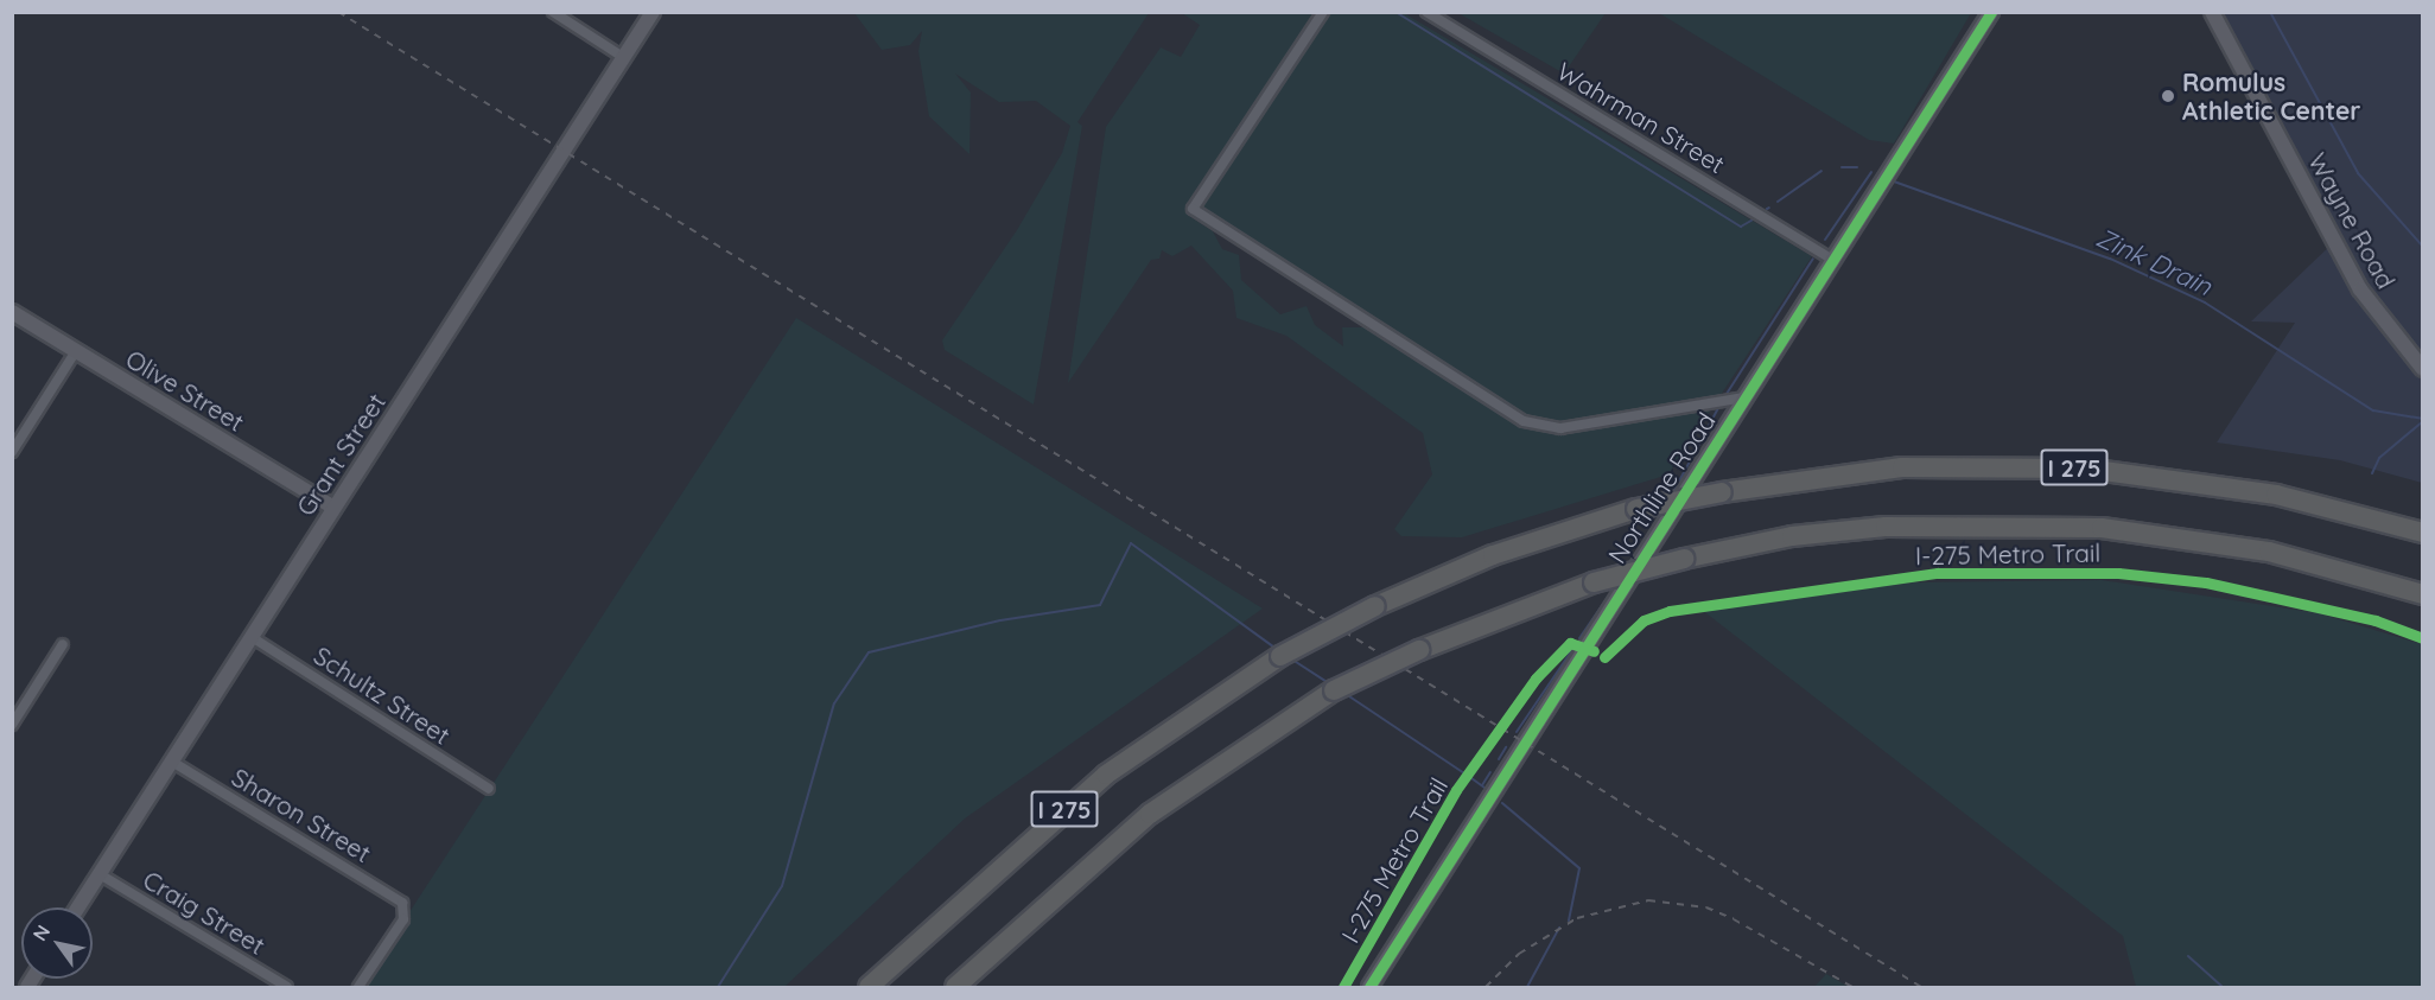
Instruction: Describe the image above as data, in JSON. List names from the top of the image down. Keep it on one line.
{"streets":{"highway":["I 275"],"street":["Wahrman Street","Wayne Road","Olive Street","Grant Street","Northline Road","Schultz Street","Sharon Street","Craig Street"],"cycle path":["I-275 Metro Trail"]},"crossings":[["Wahrman Street","Northline Road"],["Olive Street","Grant Street"],["Grant Street","Schultz Street"],["Grant Street","Sharon Street"],["Grant Street","Craig Street"]],"water":["Zink Drain"],"places":["Romulus Athletic Center"],"north":"top left"}
